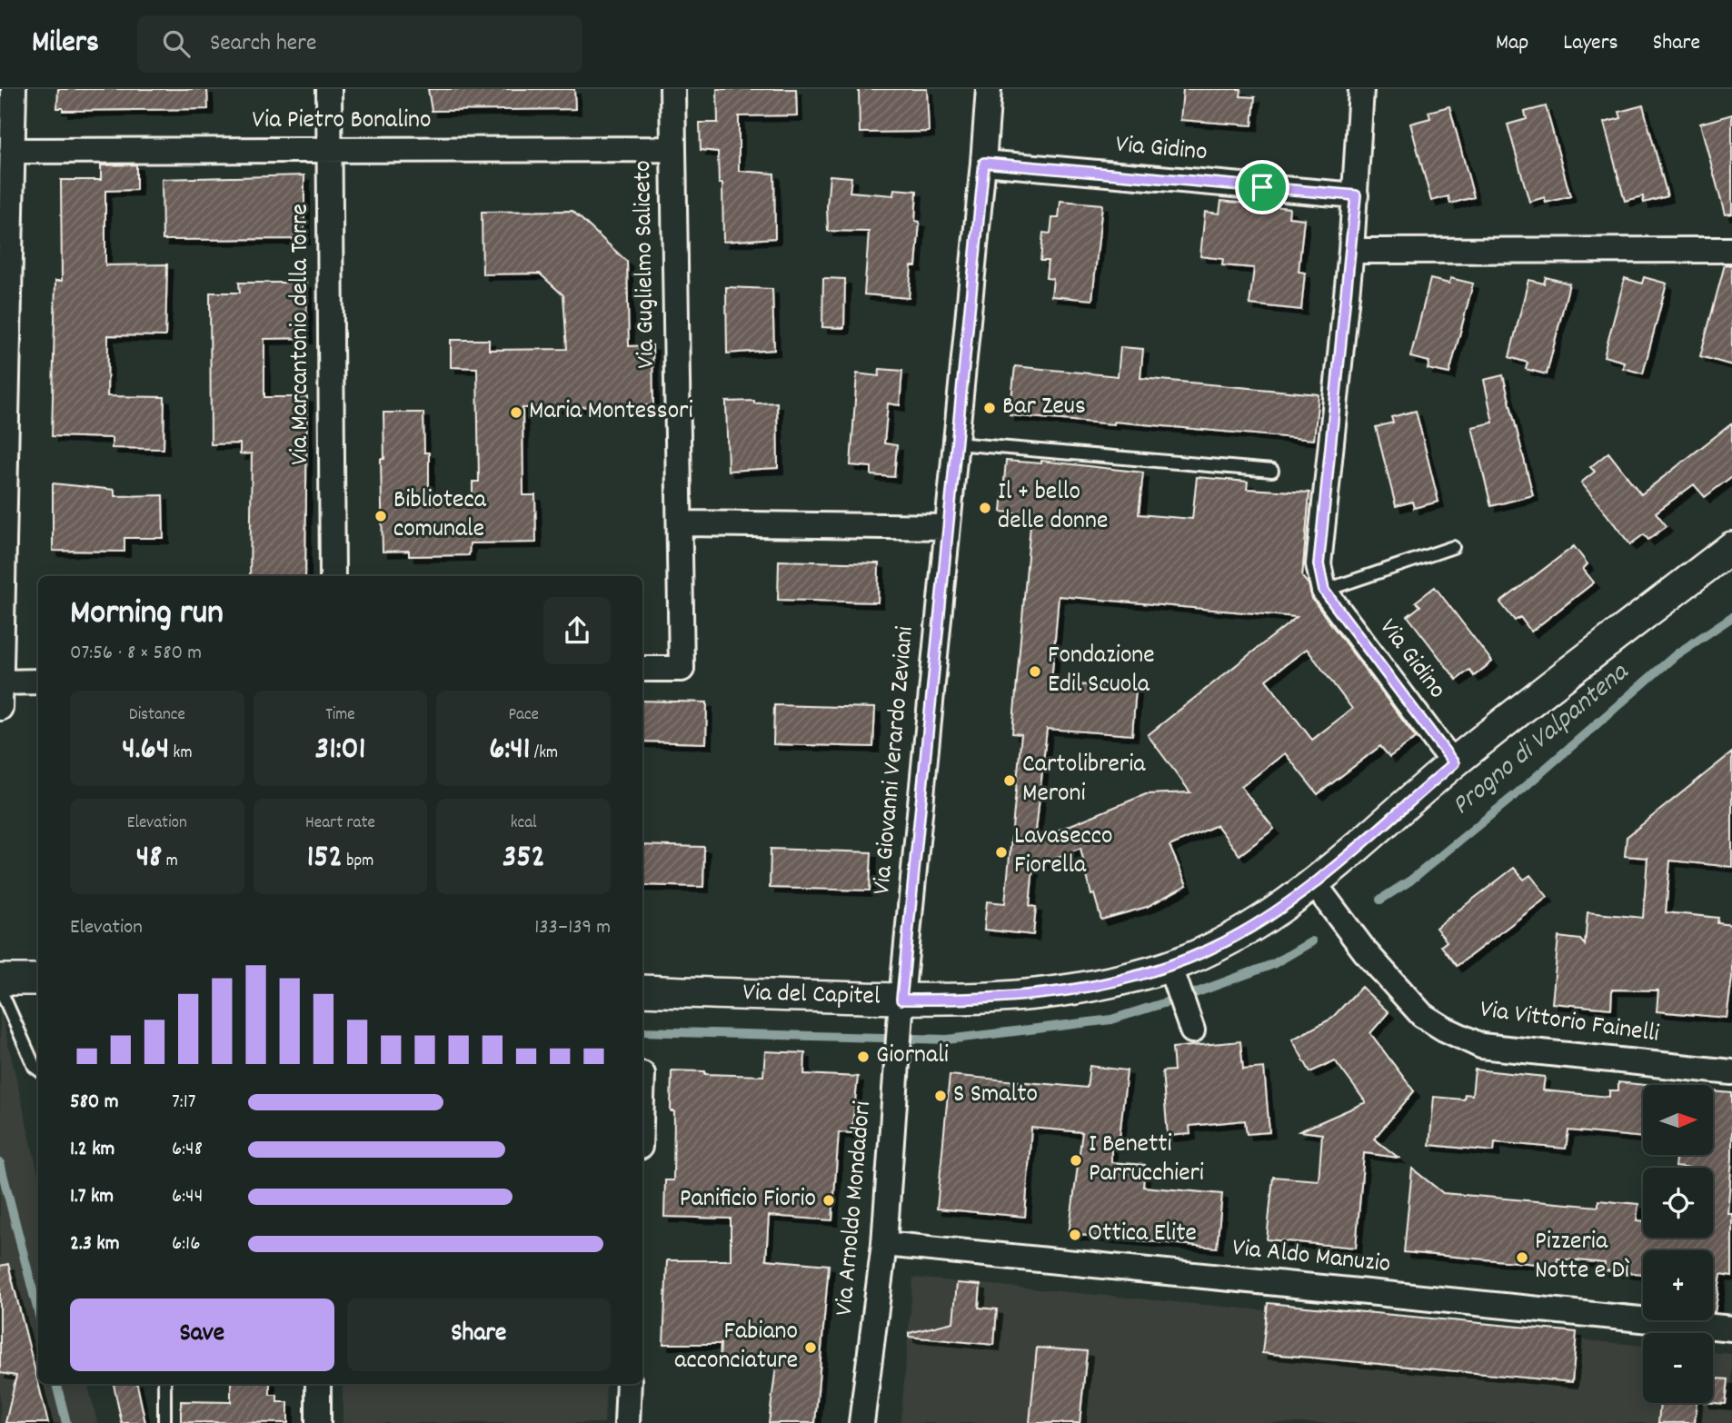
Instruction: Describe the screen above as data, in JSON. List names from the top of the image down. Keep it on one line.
{"streets":{"street":["Via Pietro Bonalino","Via Gidino","Via Guglielmo Saliceto","Via Marcantonio della Torre","Via Giovanni Verardo Zeviani","Via del Capitel","Via Vittorio Fainelli","Via Arnoldo Mondadori","Via Aldo Manuzio"]},"crossings":[["Via Pietro Bonalino","Via Guglielmo Saliceto"],["Via Pietro Bonalino","Via Marcantonio della Torre"],["Via Gidino","Via Giovanni Verardo Zeviani"],["Via Gidino","Via del Capitel"],["Via Giovanni Verardo Zeviani","Via del Capitel"],["Via Giovanni Verardo Zeviani","Via Arnoldo Mondadori"],["Via del Capitel","Via Vittorio Fainelli"],["Via del Capitel","Via Arnoldo Mondadori"],["Via Arnoldo Mondadori","Via Aldo Manuzio"]],"water":["Progno di Valpantena"],"places":["Bar Zeus","Maria Montessori","Il + bello delle donne","Biblioteca comunale","Fondazione Edil Scuola","Cartolibreria Meroni","Lavasecco Fiorella","Giornali","S Smalto","I Benetti Parrucchieri","Panificio Fiorio","Ottica Elite","Pizzeria Notte e Dì","Fabiano acconciature"],"north":"right","page":{"header":"Milers","search":"Search here","nav":["Map","Layers","Share"],"heading":["Morning run","07:56 · 8 × 580 m"],"stats":[["Distance","4.64 km"],["Time","31:01"],["Pace","6:41 /km"],["Elevation","48 m"],["Heart rate","152 bpm"],["kcal","352"]],"chart":["Elevation","133–139 m"],"list":[{"name":"580 m","note":"7:17"},{"name":"1.2 km","note":"6:48"},{"name":"1.7 km","note":"6:44"},{"name":"2.3 km","note":"6:16"}],"map_buttons":["+","−"],"buttons":["Save","Share"]}}
